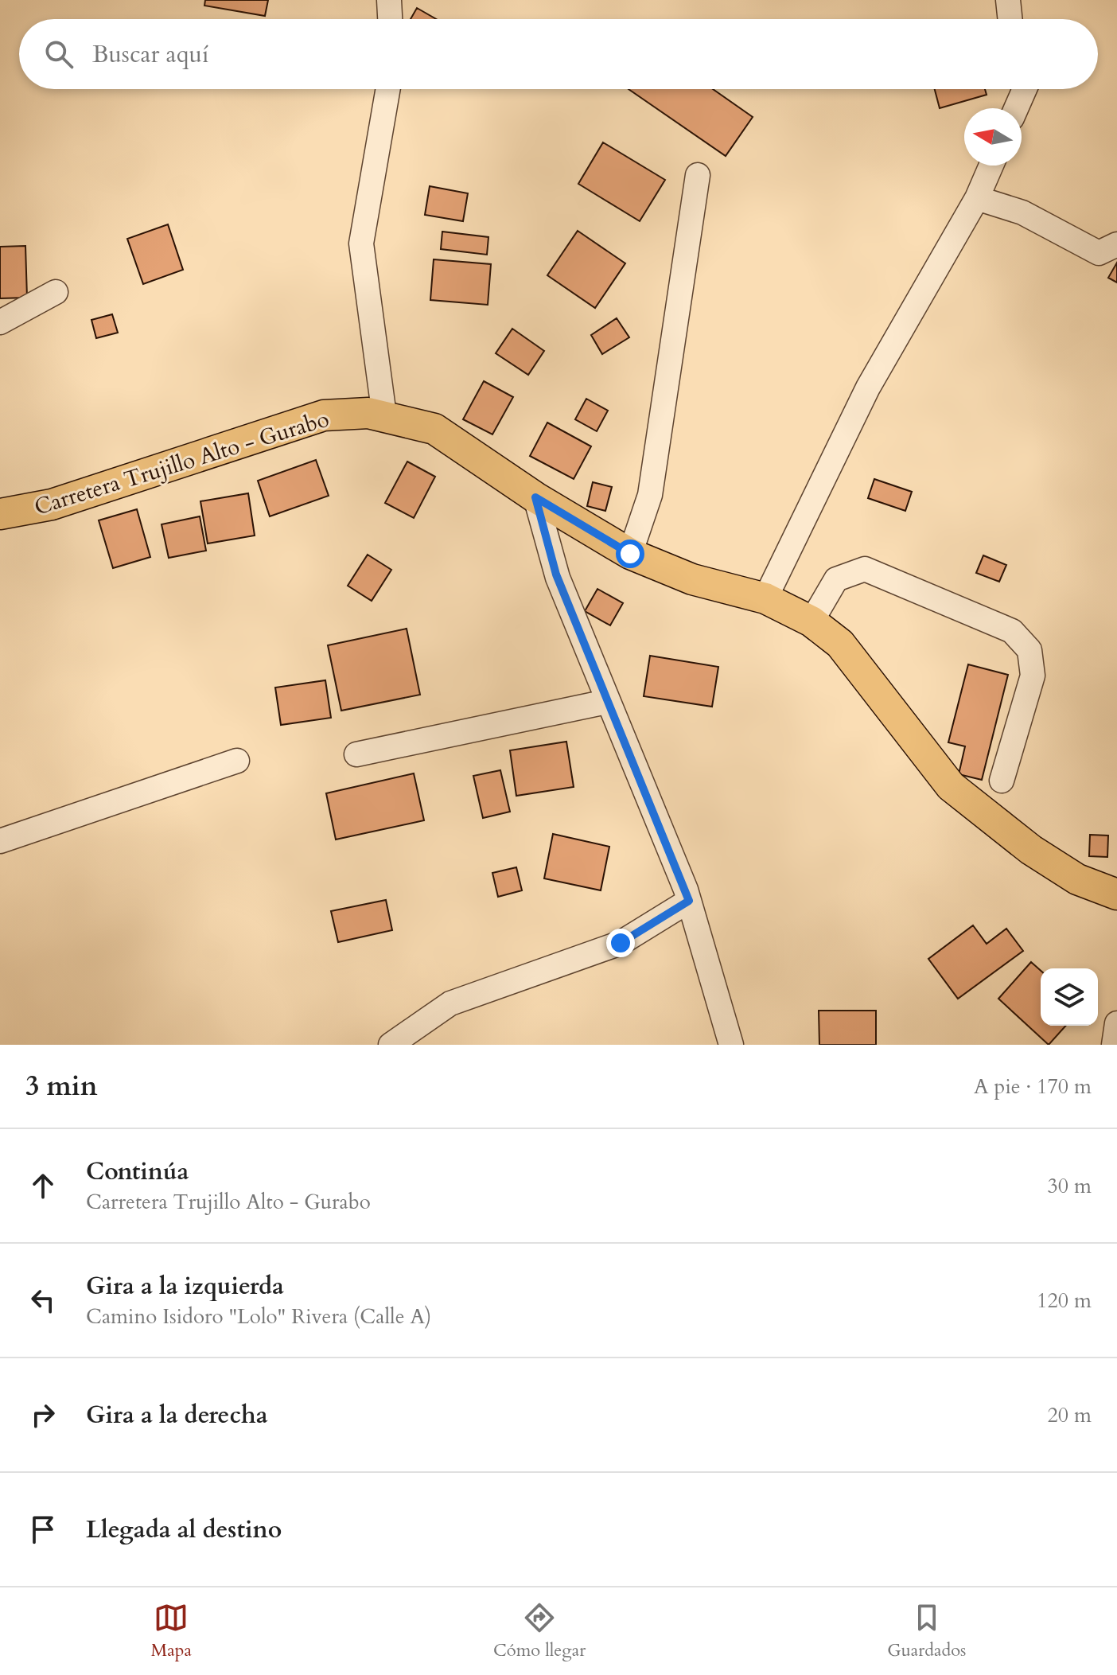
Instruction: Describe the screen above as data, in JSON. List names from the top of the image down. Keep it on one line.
{"streets":{"main road":["Carretera Trujillo Alto - Gurabo"]},"north":"left","page":{"search":"Buscar aquí","heading":["3 min","A pie · 170 m"],"list":[["Continúa","Carretera Trujillo Alto - Gurabo","30 m"],["Gira a la izquierda","Camino Isidoro \"Lolo\" Rivera (Calle A)","120 m"],["Gira a la derecha","20 m"],"Llegada al destino"],"nav":["Mapa","Cómo llegar","Guardados"]}}
